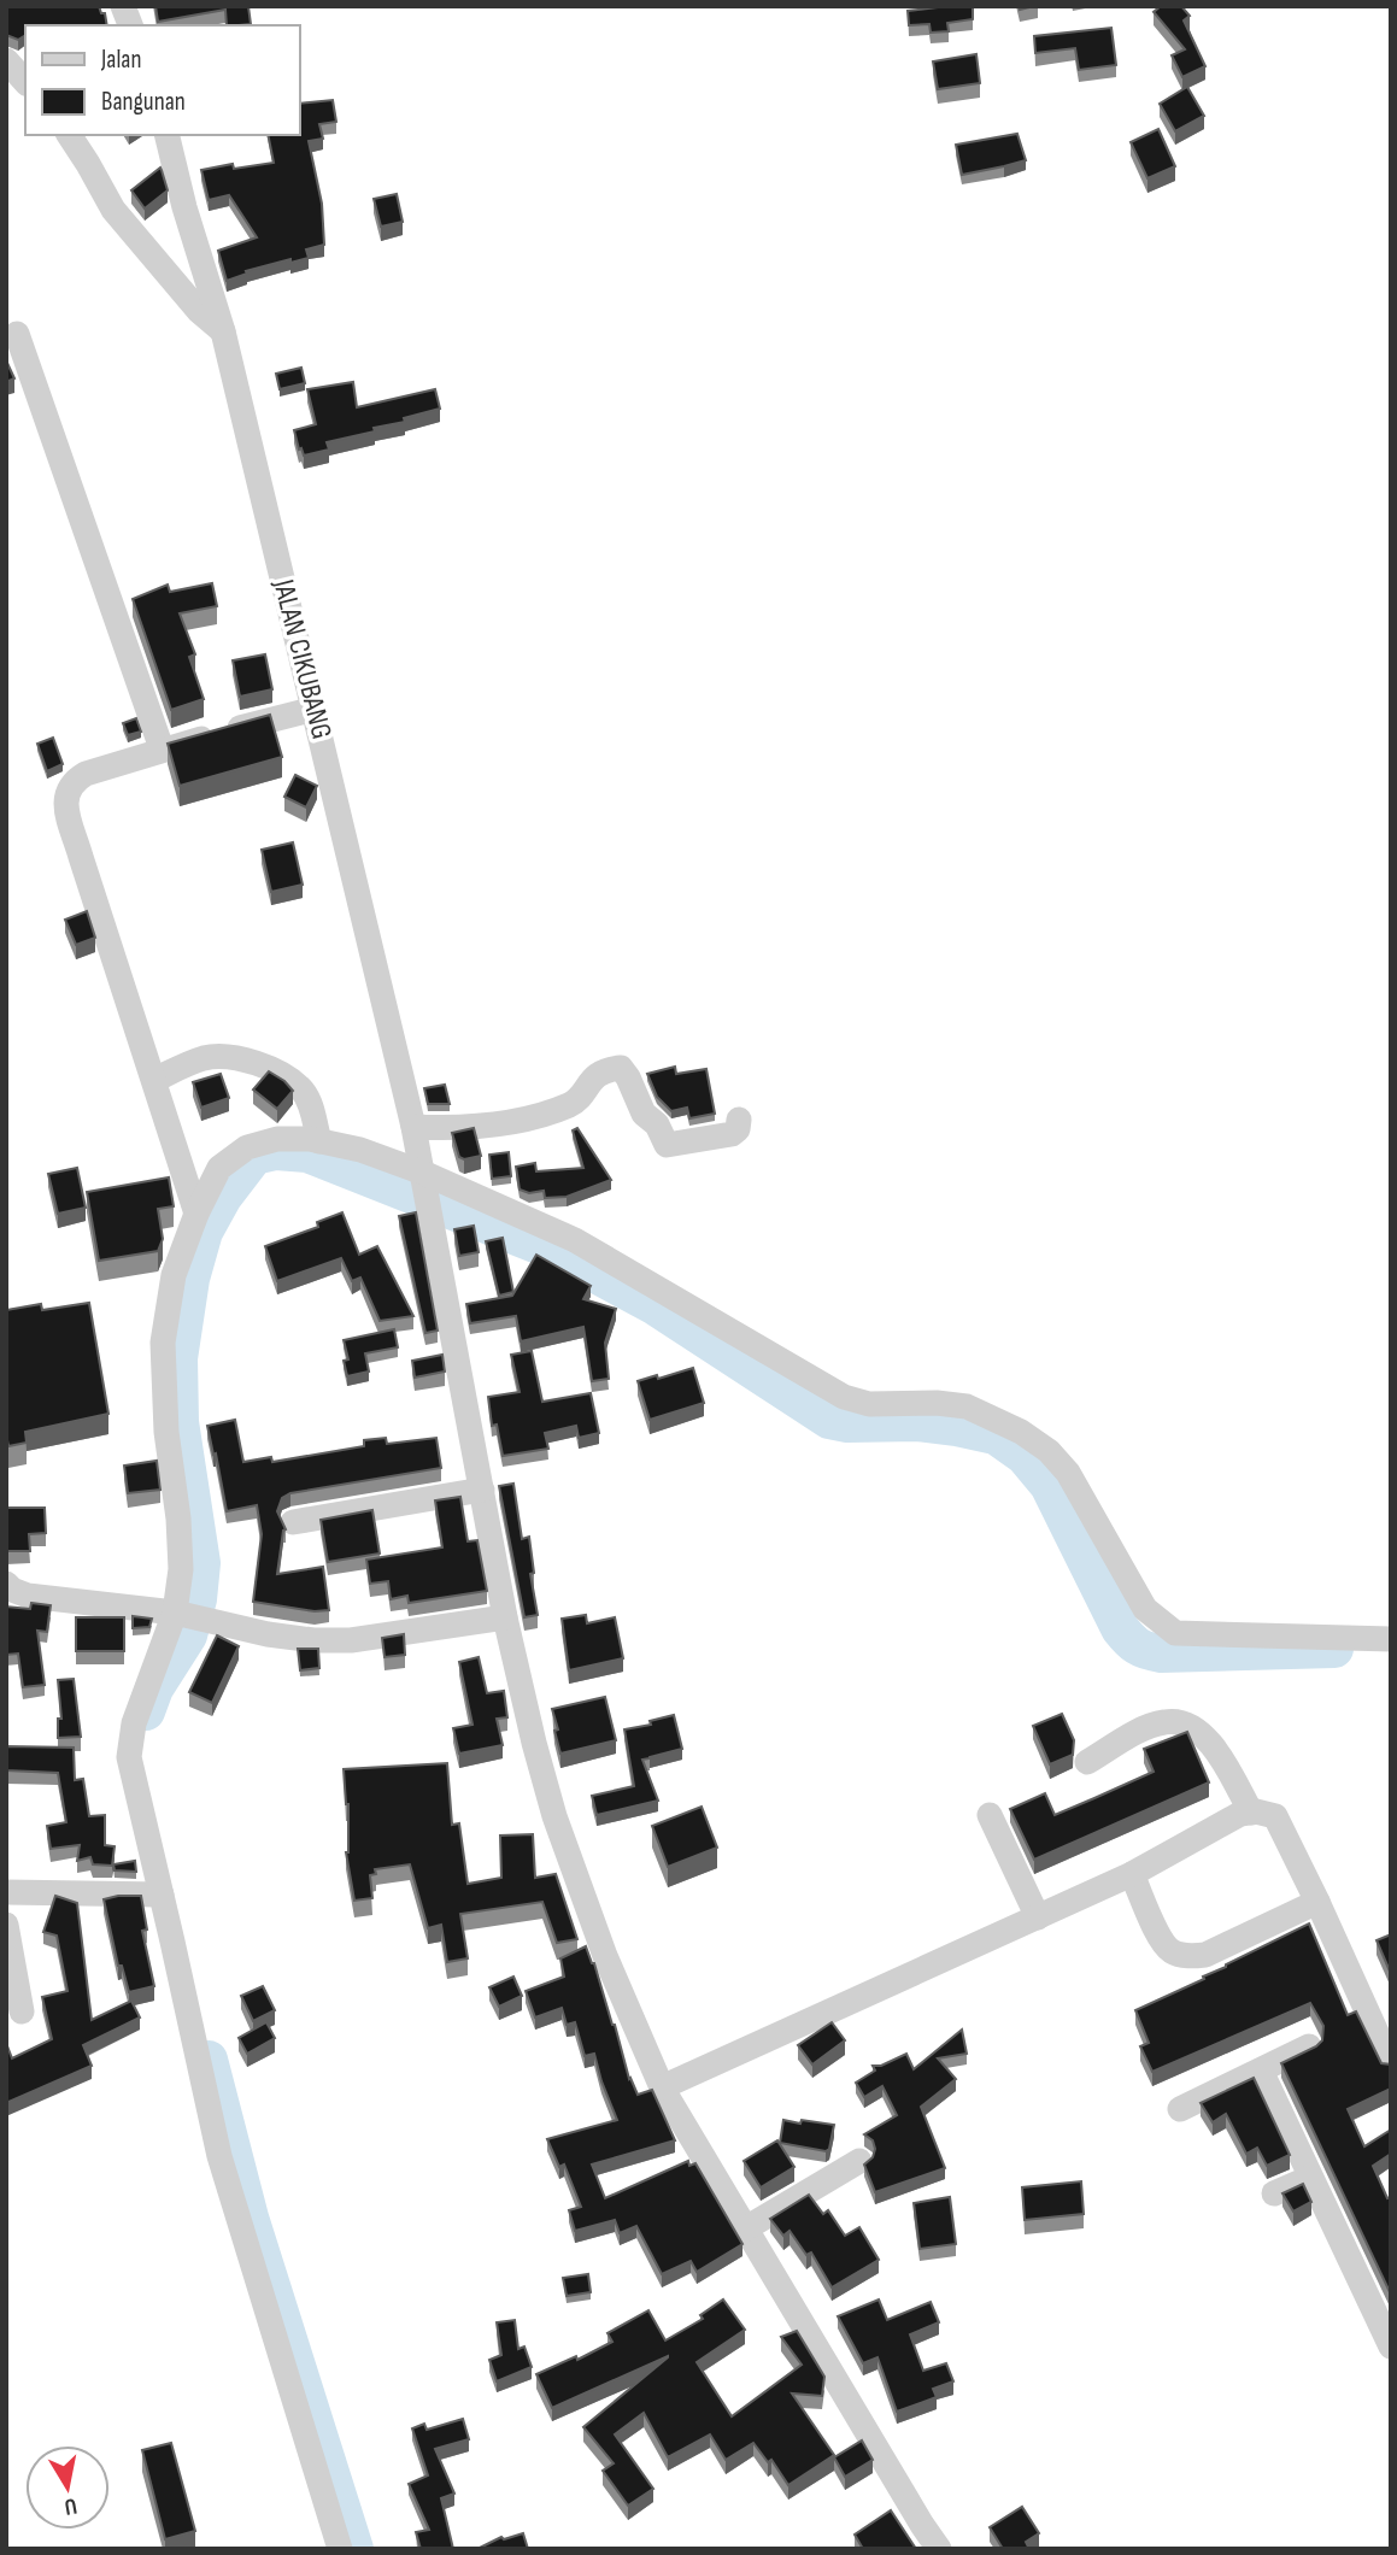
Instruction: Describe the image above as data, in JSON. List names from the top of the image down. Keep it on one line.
{"streets":{"street":["JALAN CIKUBANG"]},"legend":["Jalan","Bangunan"],"north":"bottom"}
